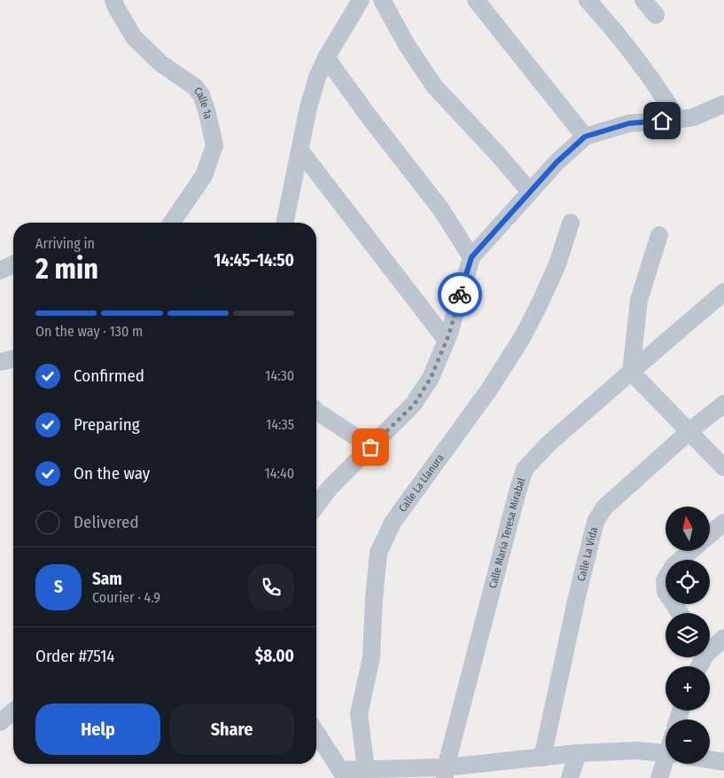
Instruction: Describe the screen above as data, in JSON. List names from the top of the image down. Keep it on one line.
{"streets":{"street":["Calle 1a","Calle La Llanura","Calle María Teresa Mirabal","Calle La Vida"]},"north":"top","page":{"heading":["2 min","Arriving in","14:45–14:50"],"panel":["Sam","Courier · 4.9","Order #7514","$8.00"],"bar":"On the way · 130 m","list":[["Confirmed","14:30"],["Preparing","14:35"],["On the way","14:40"],"Delivered"],"map_buttons":["+","−"],"round":"S","buttons":["Help","Share"]}}
